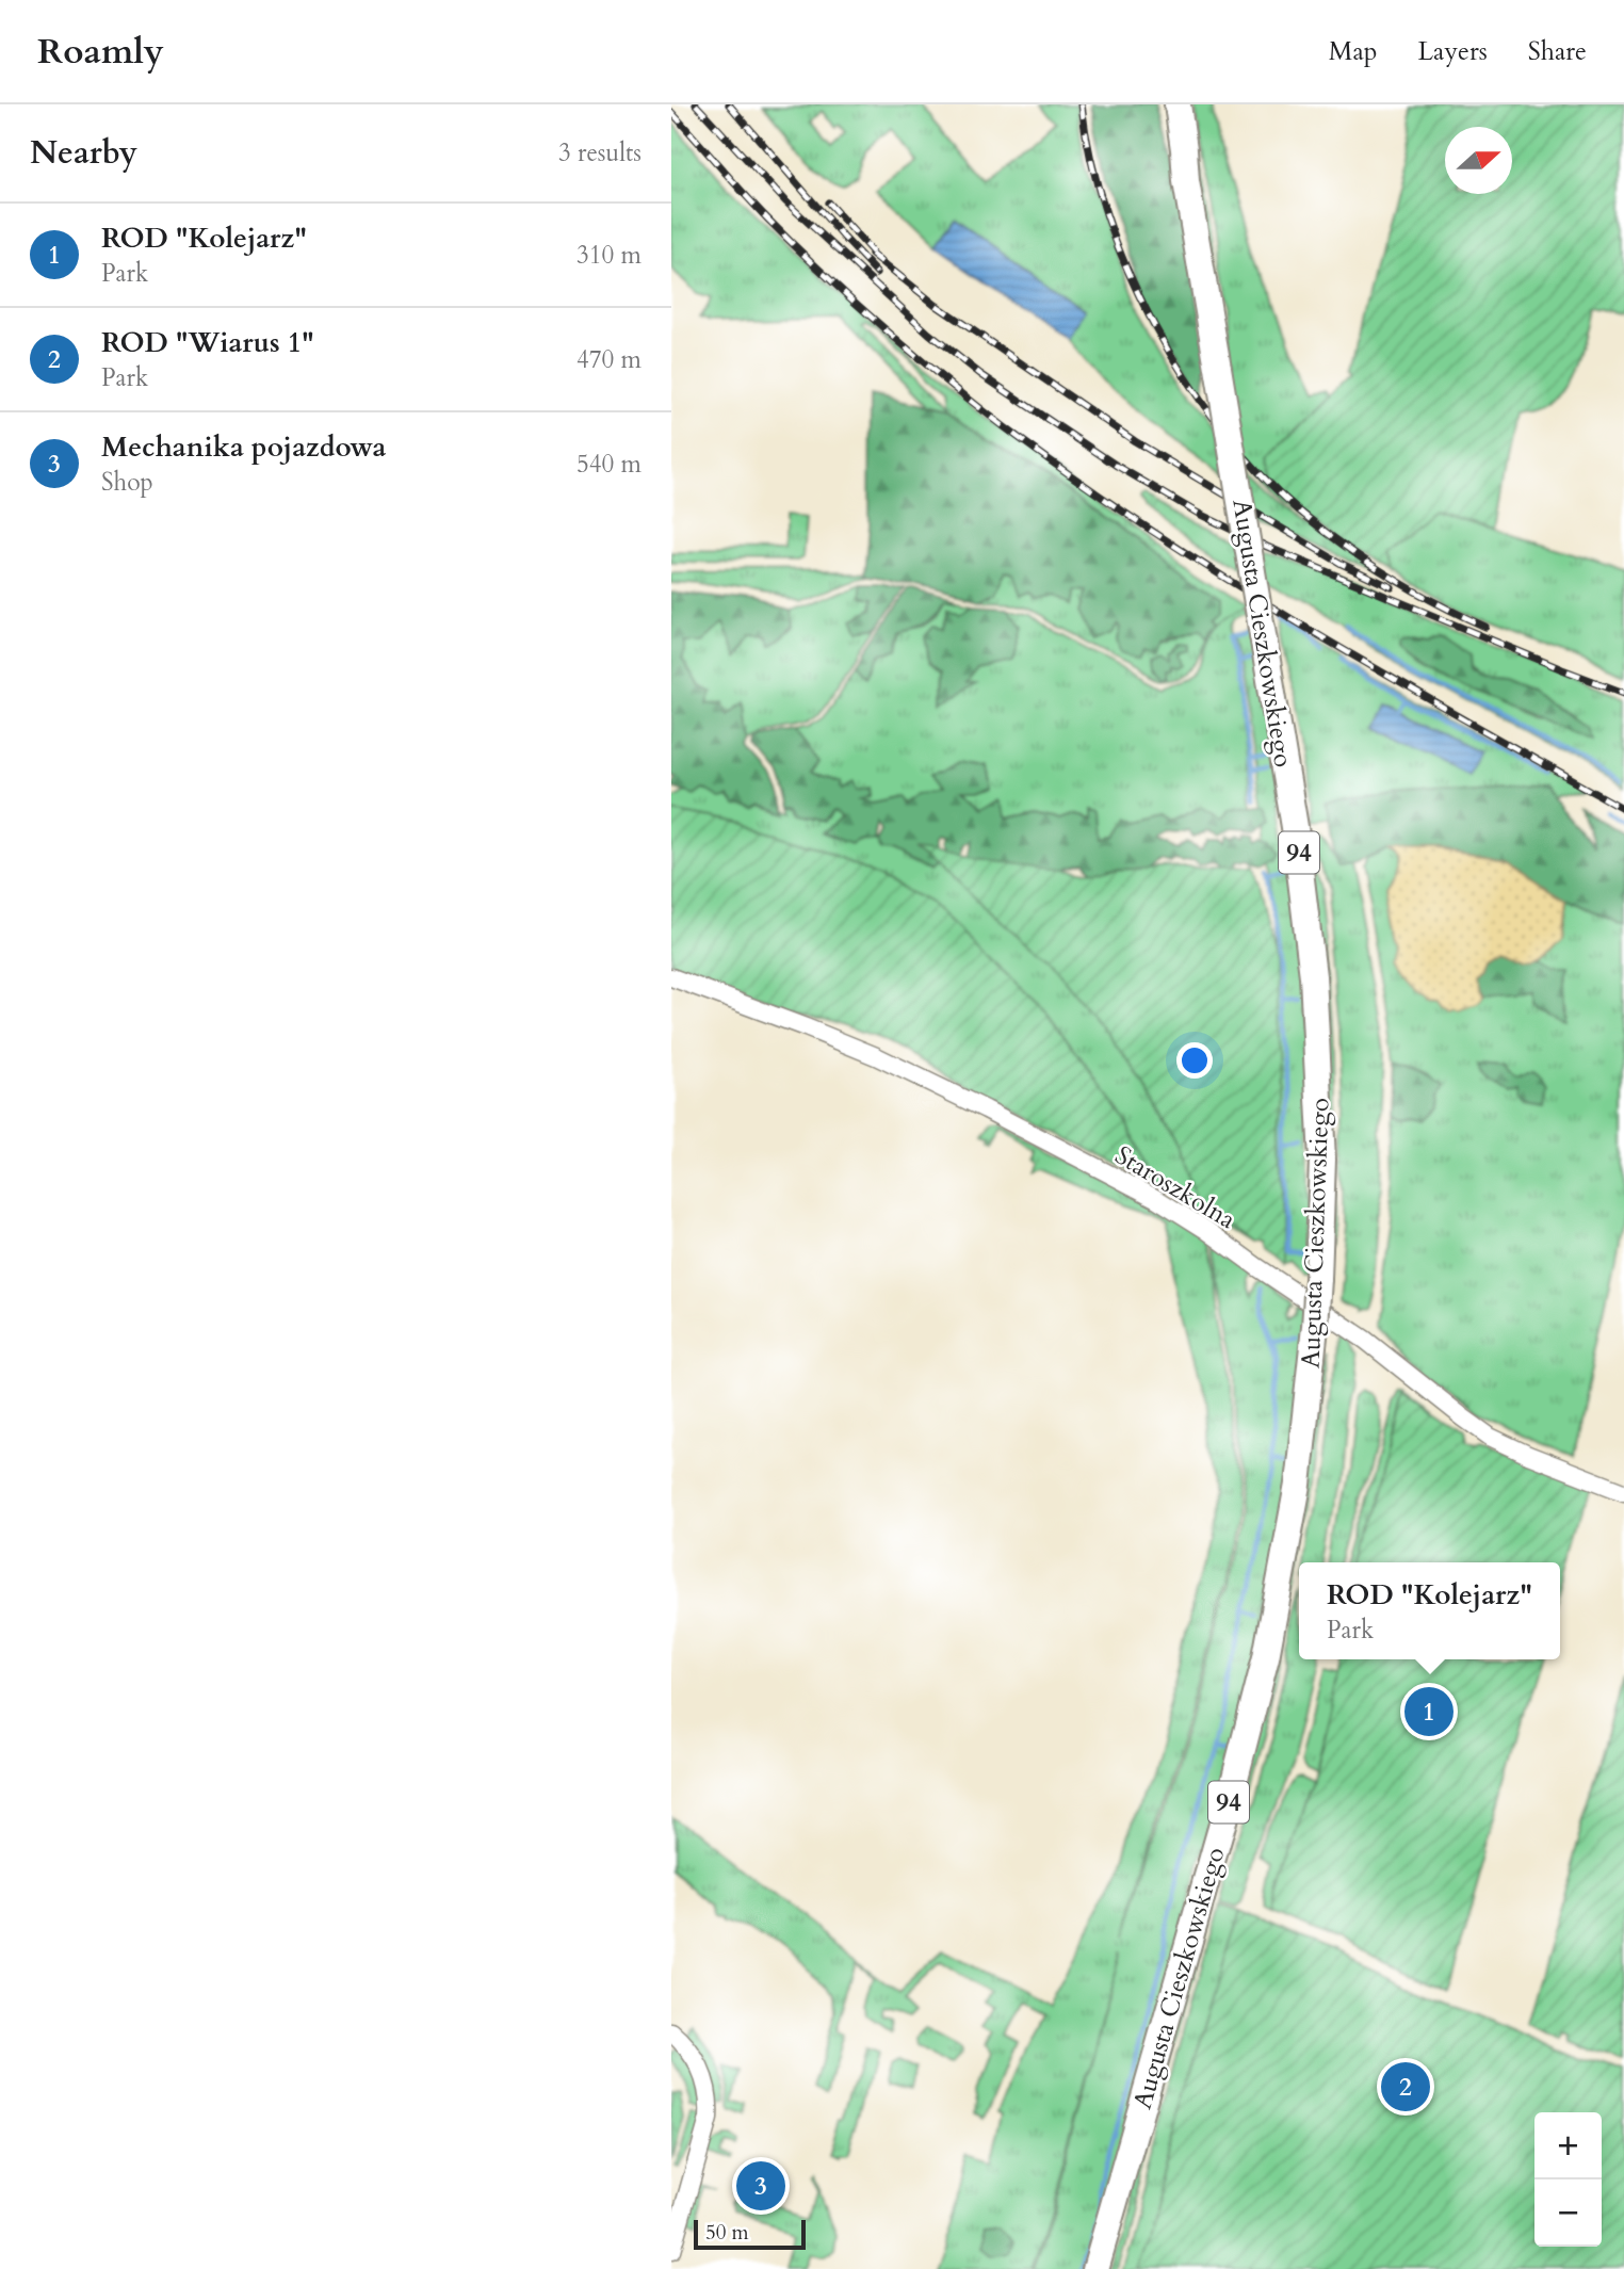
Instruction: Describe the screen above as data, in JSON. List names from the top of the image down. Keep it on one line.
{"streets":{"main road":["Augusta Cieszkowskiego","94"],"street":["Staroszkolna"]},"scale_bar":"50 m","north":"right","page":{"header":"Roamly","nav":["Map","Layers","Share"],"heading":["Nearby","3 results"],"list":[{"mark":"1","name":"ROD \"Kolejarz\"","note":"Park","value":"310 m"},{"mark":"2","name":"ROD \"Wiarus 1\"","note":"Park","value":"470 m"},{"mark":"3","name":"Mechanika pojazdowa","note":"Shop","value":"540 m"}],"popup":["ROD \"Kolejarz\"","Park"],"pins":["1","2","3"],"map_buttons":["+","−"],"scale":"50 m"}}
